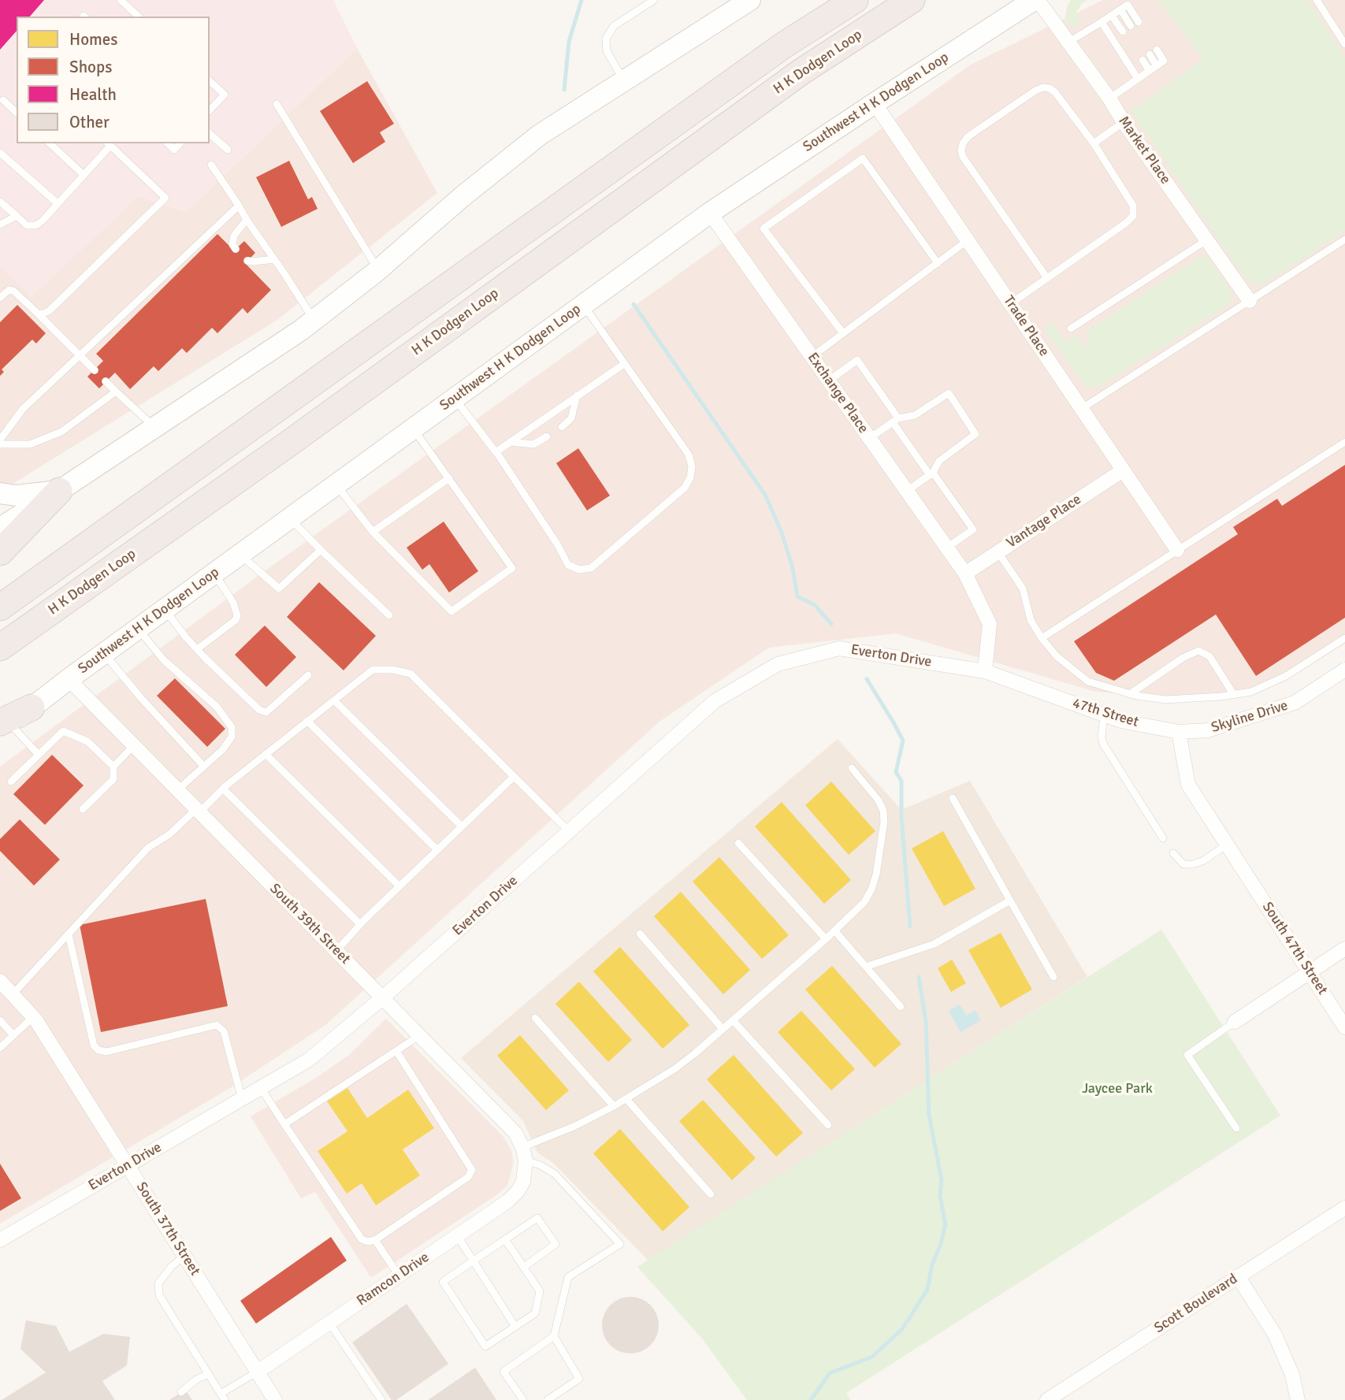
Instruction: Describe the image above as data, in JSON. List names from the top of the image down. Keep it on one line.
{"streets":{"highway":["H K Dodgen Loop"],"main road":["Southwest H K Dodgen Loop"],"street":["Market Place","Trade Place","Exchange Place","Vantage Place","Everton Drive","47th Street","Skyline Drive","South 39th Street","South 47th Street","South 37th Street","Ramcon Drive","Scott Boulevard"]},"crossings":[["Southwest H K Dodgen Loop","Market Place"],["Southwest H K Dodgen Loop","Trade Place"],["Southwest H K Dodgen Loop","Exchange Place"],["Southwest H K Dodgen Loop","South 39th Street"],["Trade Place","Vantage Place"],["Exchange Place","Vantage Place"],["Everton Drive","47th Street"],["Everton Drive","South 39th Street"],["Everton Drive","South 37th Street"],["47th Street","Skyline Drive"],["South 39th Street","Ramcon Drive"],["South 37th Street","Ramcon Drive"]],"parks":["Jaycee Park"],"legend":["Homes","Shops","Health","Other"]}
